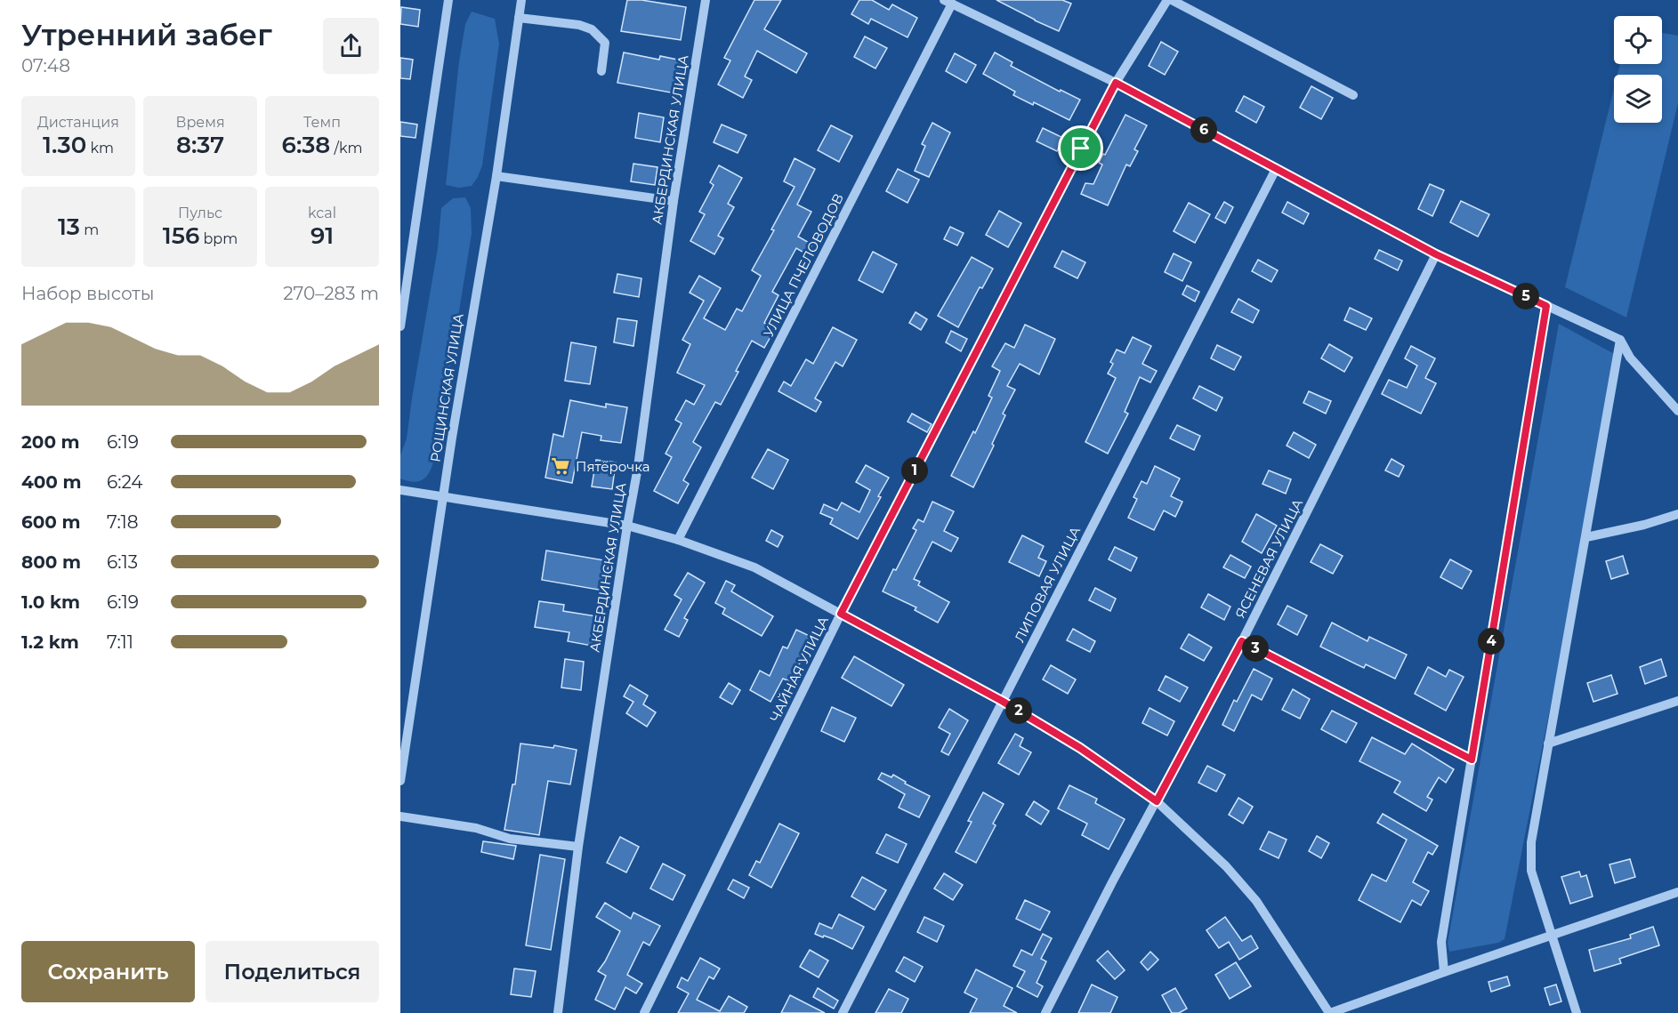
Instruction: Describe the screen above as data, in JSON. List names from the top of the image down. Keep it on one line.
{"streets":{"street":["АКБЕРДИНСКАЯ УЛИЦА","УЛИЦА ПЧЕЛОВОДОВ","РОЩИНСКАЯ УЛИЦА","ЯСЕНЕВАЯ УЛИЦА","ЛИПОВАЯ УЛИЦА","ЧАЙНАЯ УЛИЦА"]},"places":{"supermarket":["Пятёрочка"]},"page":{"heading":["Утренний забег","07:48"],"stats":[["Дистанция","1.30 km"],["Время","8:37"],["Темп","6:38 /km"],["13 m"],["Пульс","156 bpm"],["kcal","91"]],"pins":["6","5","1","4","3","2"],"chart":["Набор высоты","270–283 m"],"list":[{"name":"200 m","note":"6:19"},{"name":"400 m","note":"6:24"},{"name":"600 m","note":"7:18"},{"name":"800 m","note":"6:13"},{"name":"1.0 km","note":"6:19"},{"name":"1.2 km","note":"7:11"}],"buttons":["Сохранить","Поделиться"]}}
